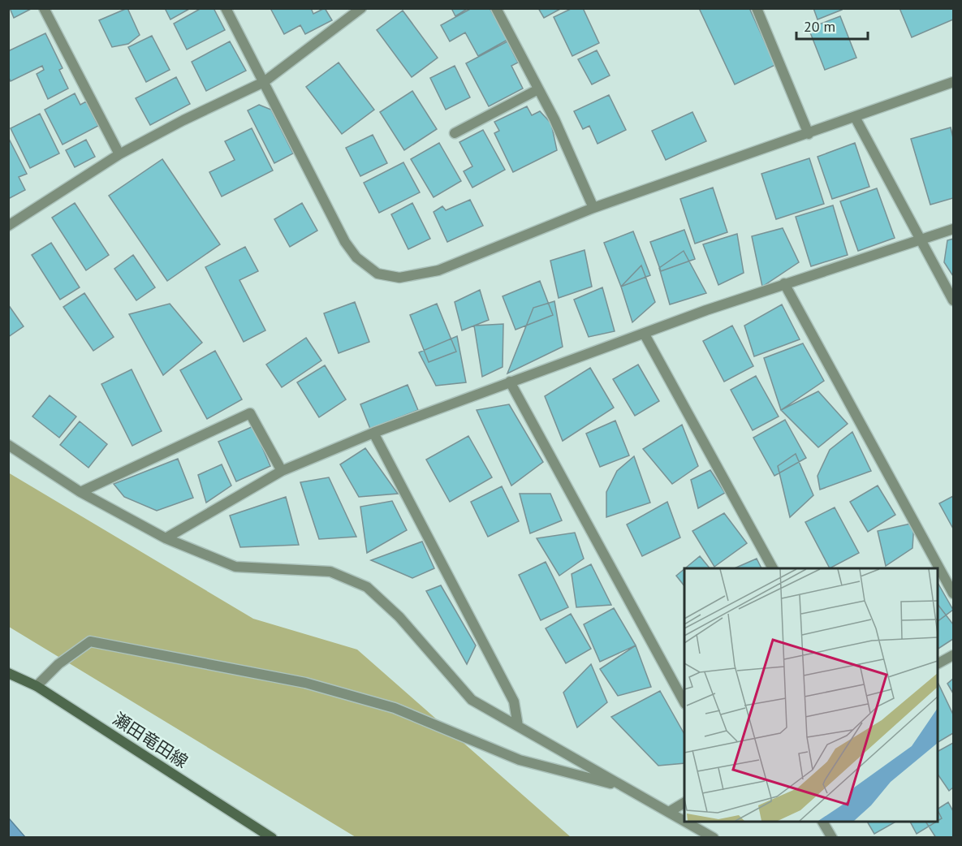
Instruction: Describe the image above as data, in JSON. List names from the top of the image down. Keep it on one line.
{"streets":{"main road":["瀬田竜田線"]},"scale_bar":"20 m"}
